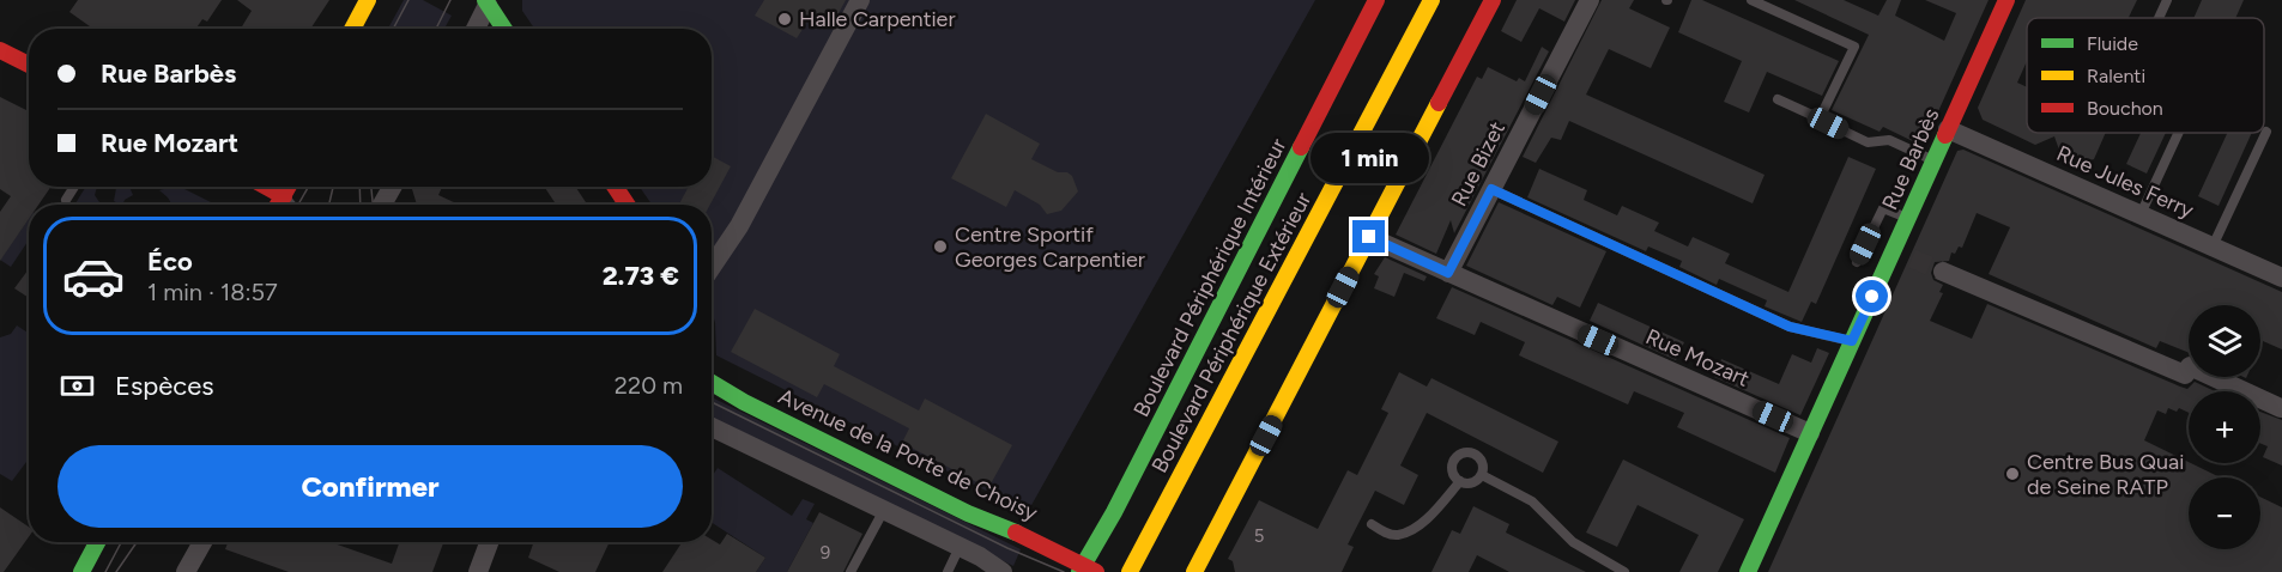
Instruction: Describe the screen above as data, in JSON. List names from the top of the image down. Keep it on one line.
{"streets":{"main road":["Rue Barbès","Boulevard Périphérique Intérieur","Boulevard Périphérique Extérieur","Avenue de la Porte de Choisy"],"street":["Rue Bizet","Rue Jules Ferry","Rue Mozart"]},"crossings":[["Rue Barbès","Rue Jules Ferry"],["Rue Barbès","Rue Mozart"],["Rue Bizet","Rue Mozart"]],"places":["Halle Carpentier","Centre Sportif Georges Carpentier","Centre Bus Quai de Seine RATP"],"house_numbers":["5","9"],"legend":["Fluide","Ralenti","Bouchon"],"page":{"banner":["Rue Barbès","Rue Mozart"],"bubble":"1 min","list":[{"name":"Éco","note":"1 min · 18:57","value":"2.73 €"}],"map_buttons":["+","−"],"pay":["Espèces","220 m"],"buttons":"Confirmer"}}
